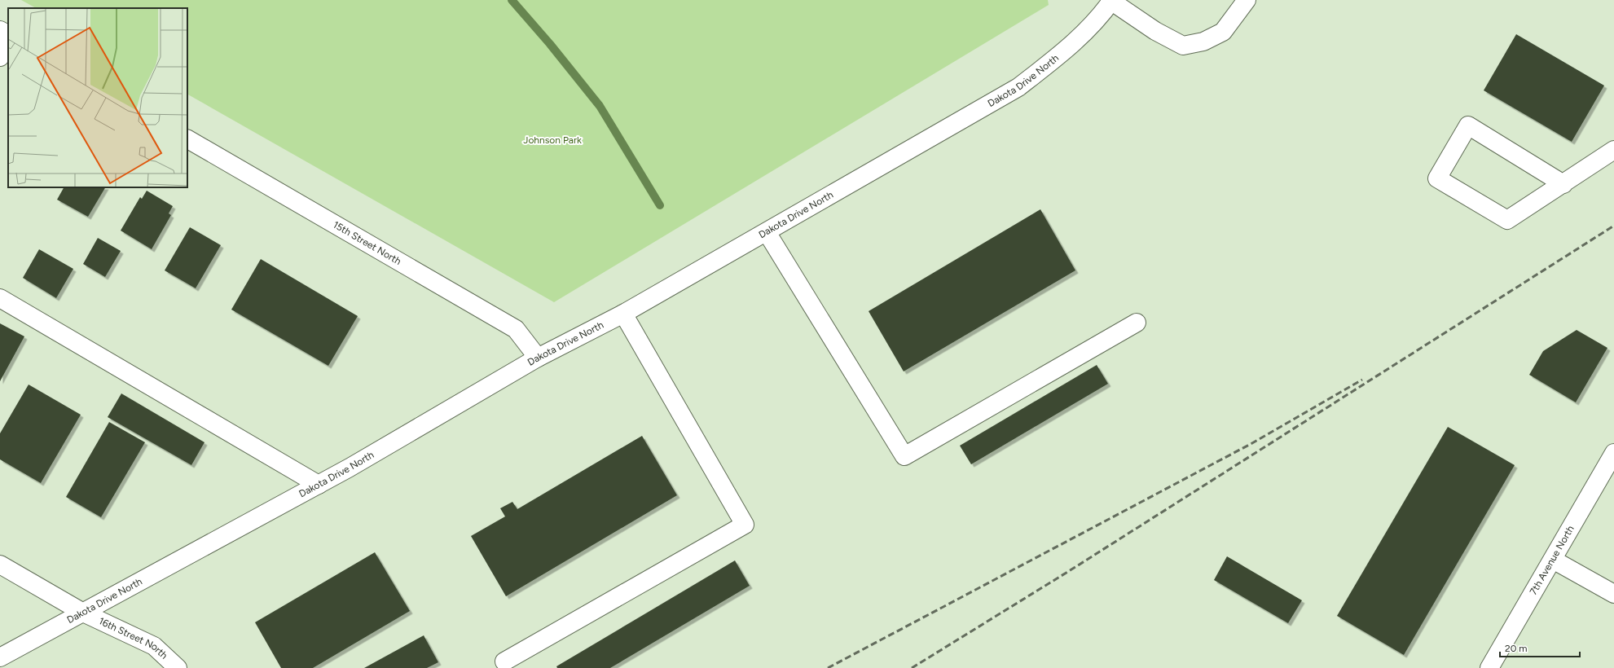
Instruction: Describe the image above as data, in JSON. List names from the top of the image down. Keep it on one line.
{"streets":{"street":["Dakota Drive North","15th Street North","7th Avenue North","16th Street North"]},"crossings":[["Dakota Drive North","15th Street North"],["Dakota Drive North","16th Street North"]],"parks":["Johnson Park"],"scale_bar":"20 m"}
